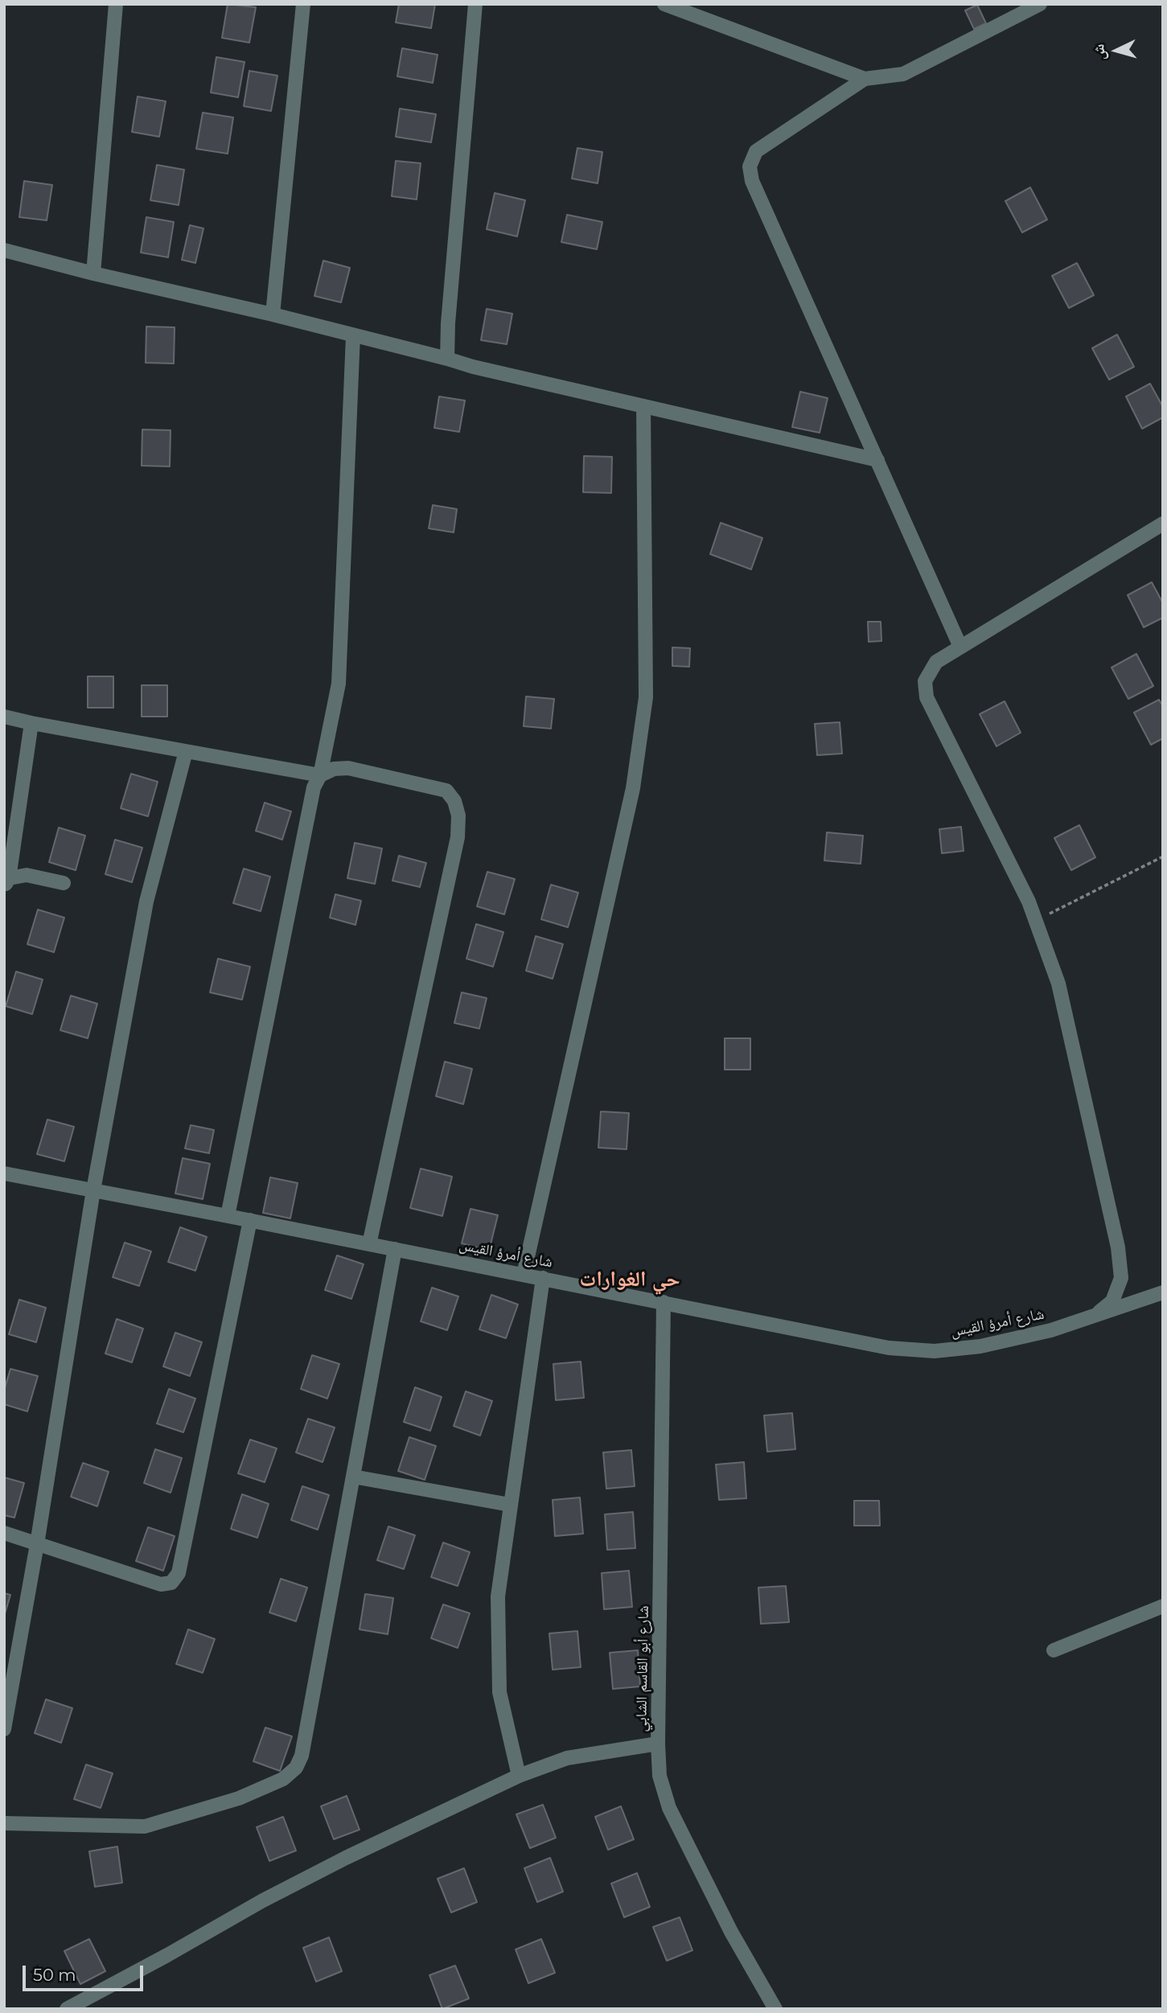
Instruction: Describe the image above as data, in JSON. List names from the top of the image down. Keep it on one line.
{"streets":{"street":["شارع أمرؤ القيس","شارع أبو القاسم الشابي"]},"crossings":[["شارع أمرؤ القيس","شارع أبو القاسم الشابي"]],"districts":["حي الغوارات"],"scale_bar":"50 m","north":"left"}
